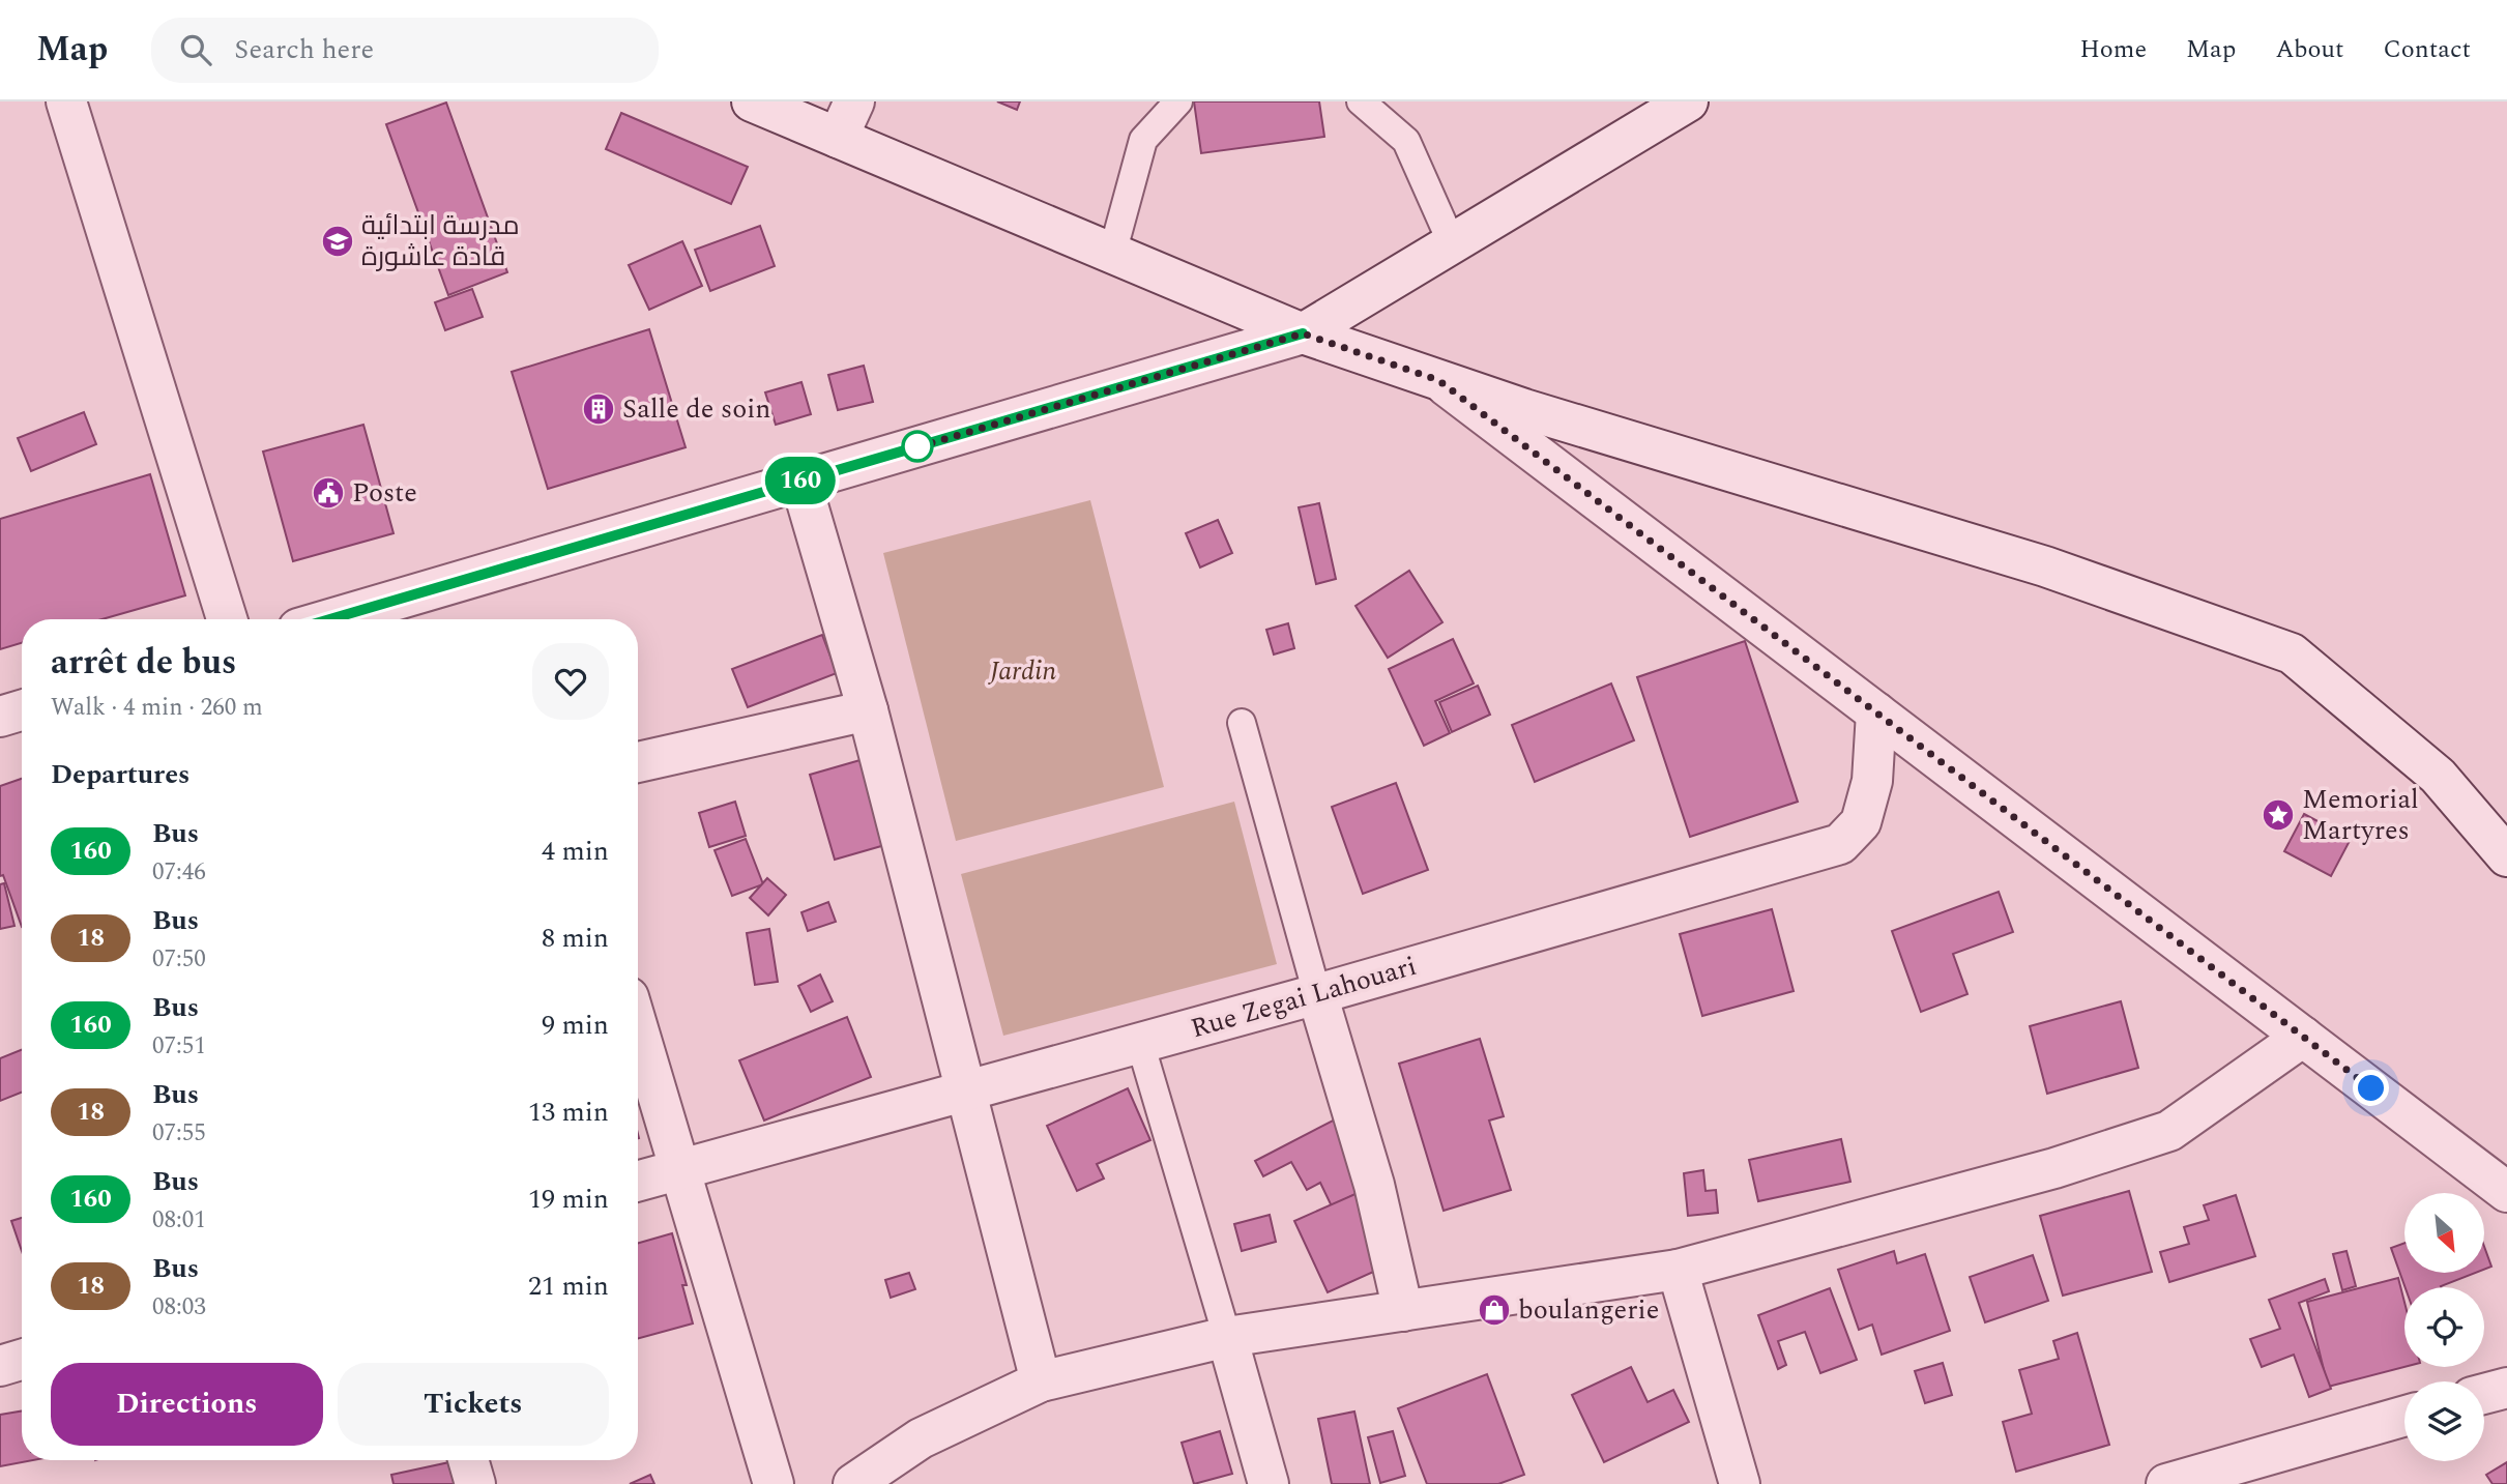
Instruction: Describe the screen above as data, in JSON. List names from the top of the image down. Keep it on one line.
{"streets":{"street":["Rue Zegai Lahouari"]},"parks":["Jardin"],"places":{"school or university":["مدرسة ابتدائية قادة عاشورة"],"building":["Salle de soin"],"public building":["Poste"],"place":["Memorial Martyres"],"shop":["boulangerie"]},"lines":["bus line 160"],"north":"bottom right","page":{"header":"Map","search":"Search here","nav":["Home","Map","About","Contact"],"on_map":"160","heading":[["arrêt de bus","Walk · 4 min · 260 m"],"Departures"],"list":[{"mark":"160","name":"Bus","note":"07:46","value":"4 min"},{"mark":"18","name":"Bus","note":"07:50","value":"8 min"},{"mark":"160","name":"Bus","note":"07:51","value":"9 min"},{"mark":"18","name":"Bus","note":"07:55","value":"13 min"},{"mark":"160","name":"Bus","note":"08:01","value":"19 min"},{"mark":"18","name":"Bus","note":"08:03","value":"21 min"}],"buttons":["Directions","Tickets"]}}
